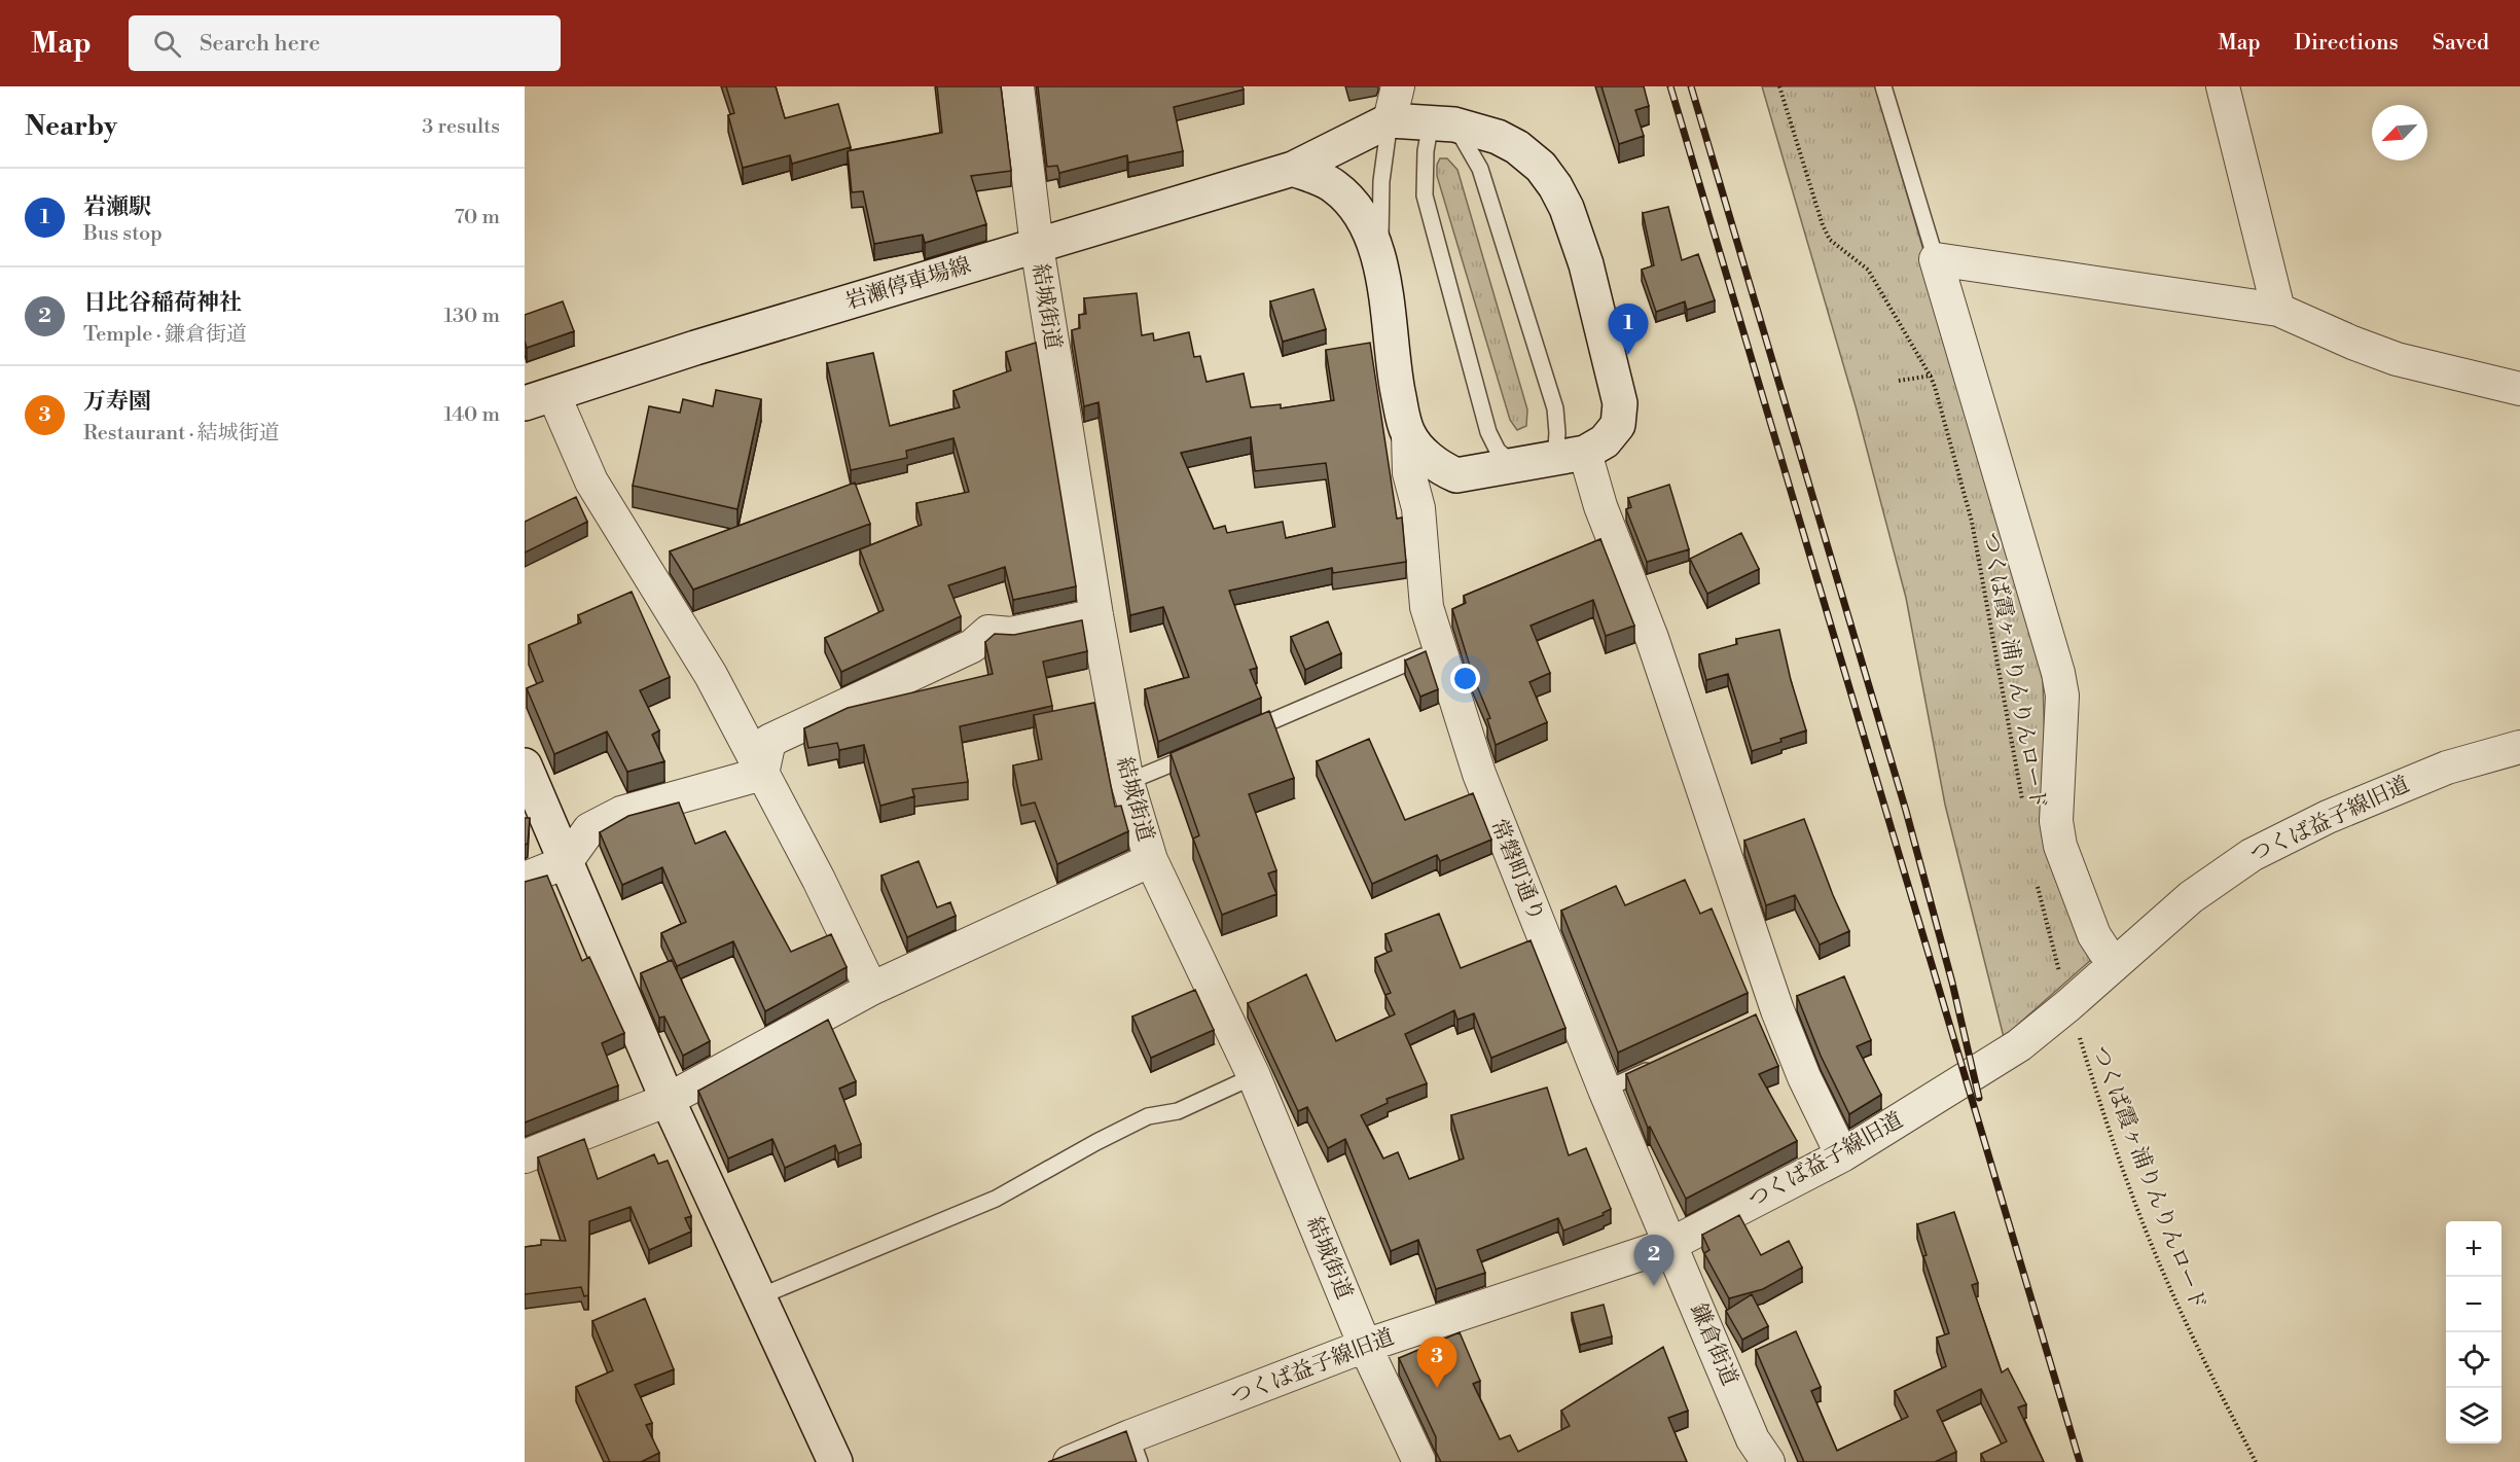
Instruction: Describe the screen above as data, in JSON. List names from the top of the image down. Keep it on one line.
{"streets":{"street":["岩瀬停車場線","結城街道","つくば益子線旧道","常磐町通り","鎌倉街道"],"path":["つくば霞ヶ浦りんりんロード"]},"crossings":[["岩瀬停車場線","結城街道"],["結城街道","つくば益子線旧道"],["つくば益子線旧道","鎌倉街道"],["常磐町通り","鎌倉街道"]],"north":"bottom left","page":{"header":"Map","search":"Search here","nav":["Map","Directions","Saved"],"heading":["Nearby","3 results"],"list":[{"mark":"1","name":"岩瀬駅","note":"Bus stop","value":"70 m"},{"mark":"2","name":"日比谷稲荷神社","note":"Temple · 鎌倉街道","value":"130 m"},{"mark":"3","name":"万寿園","note":"Restaurant · 結城街道","value":"140 m"}],"pins":["1","2","3"],"map_buttons":["+","−"]}}
